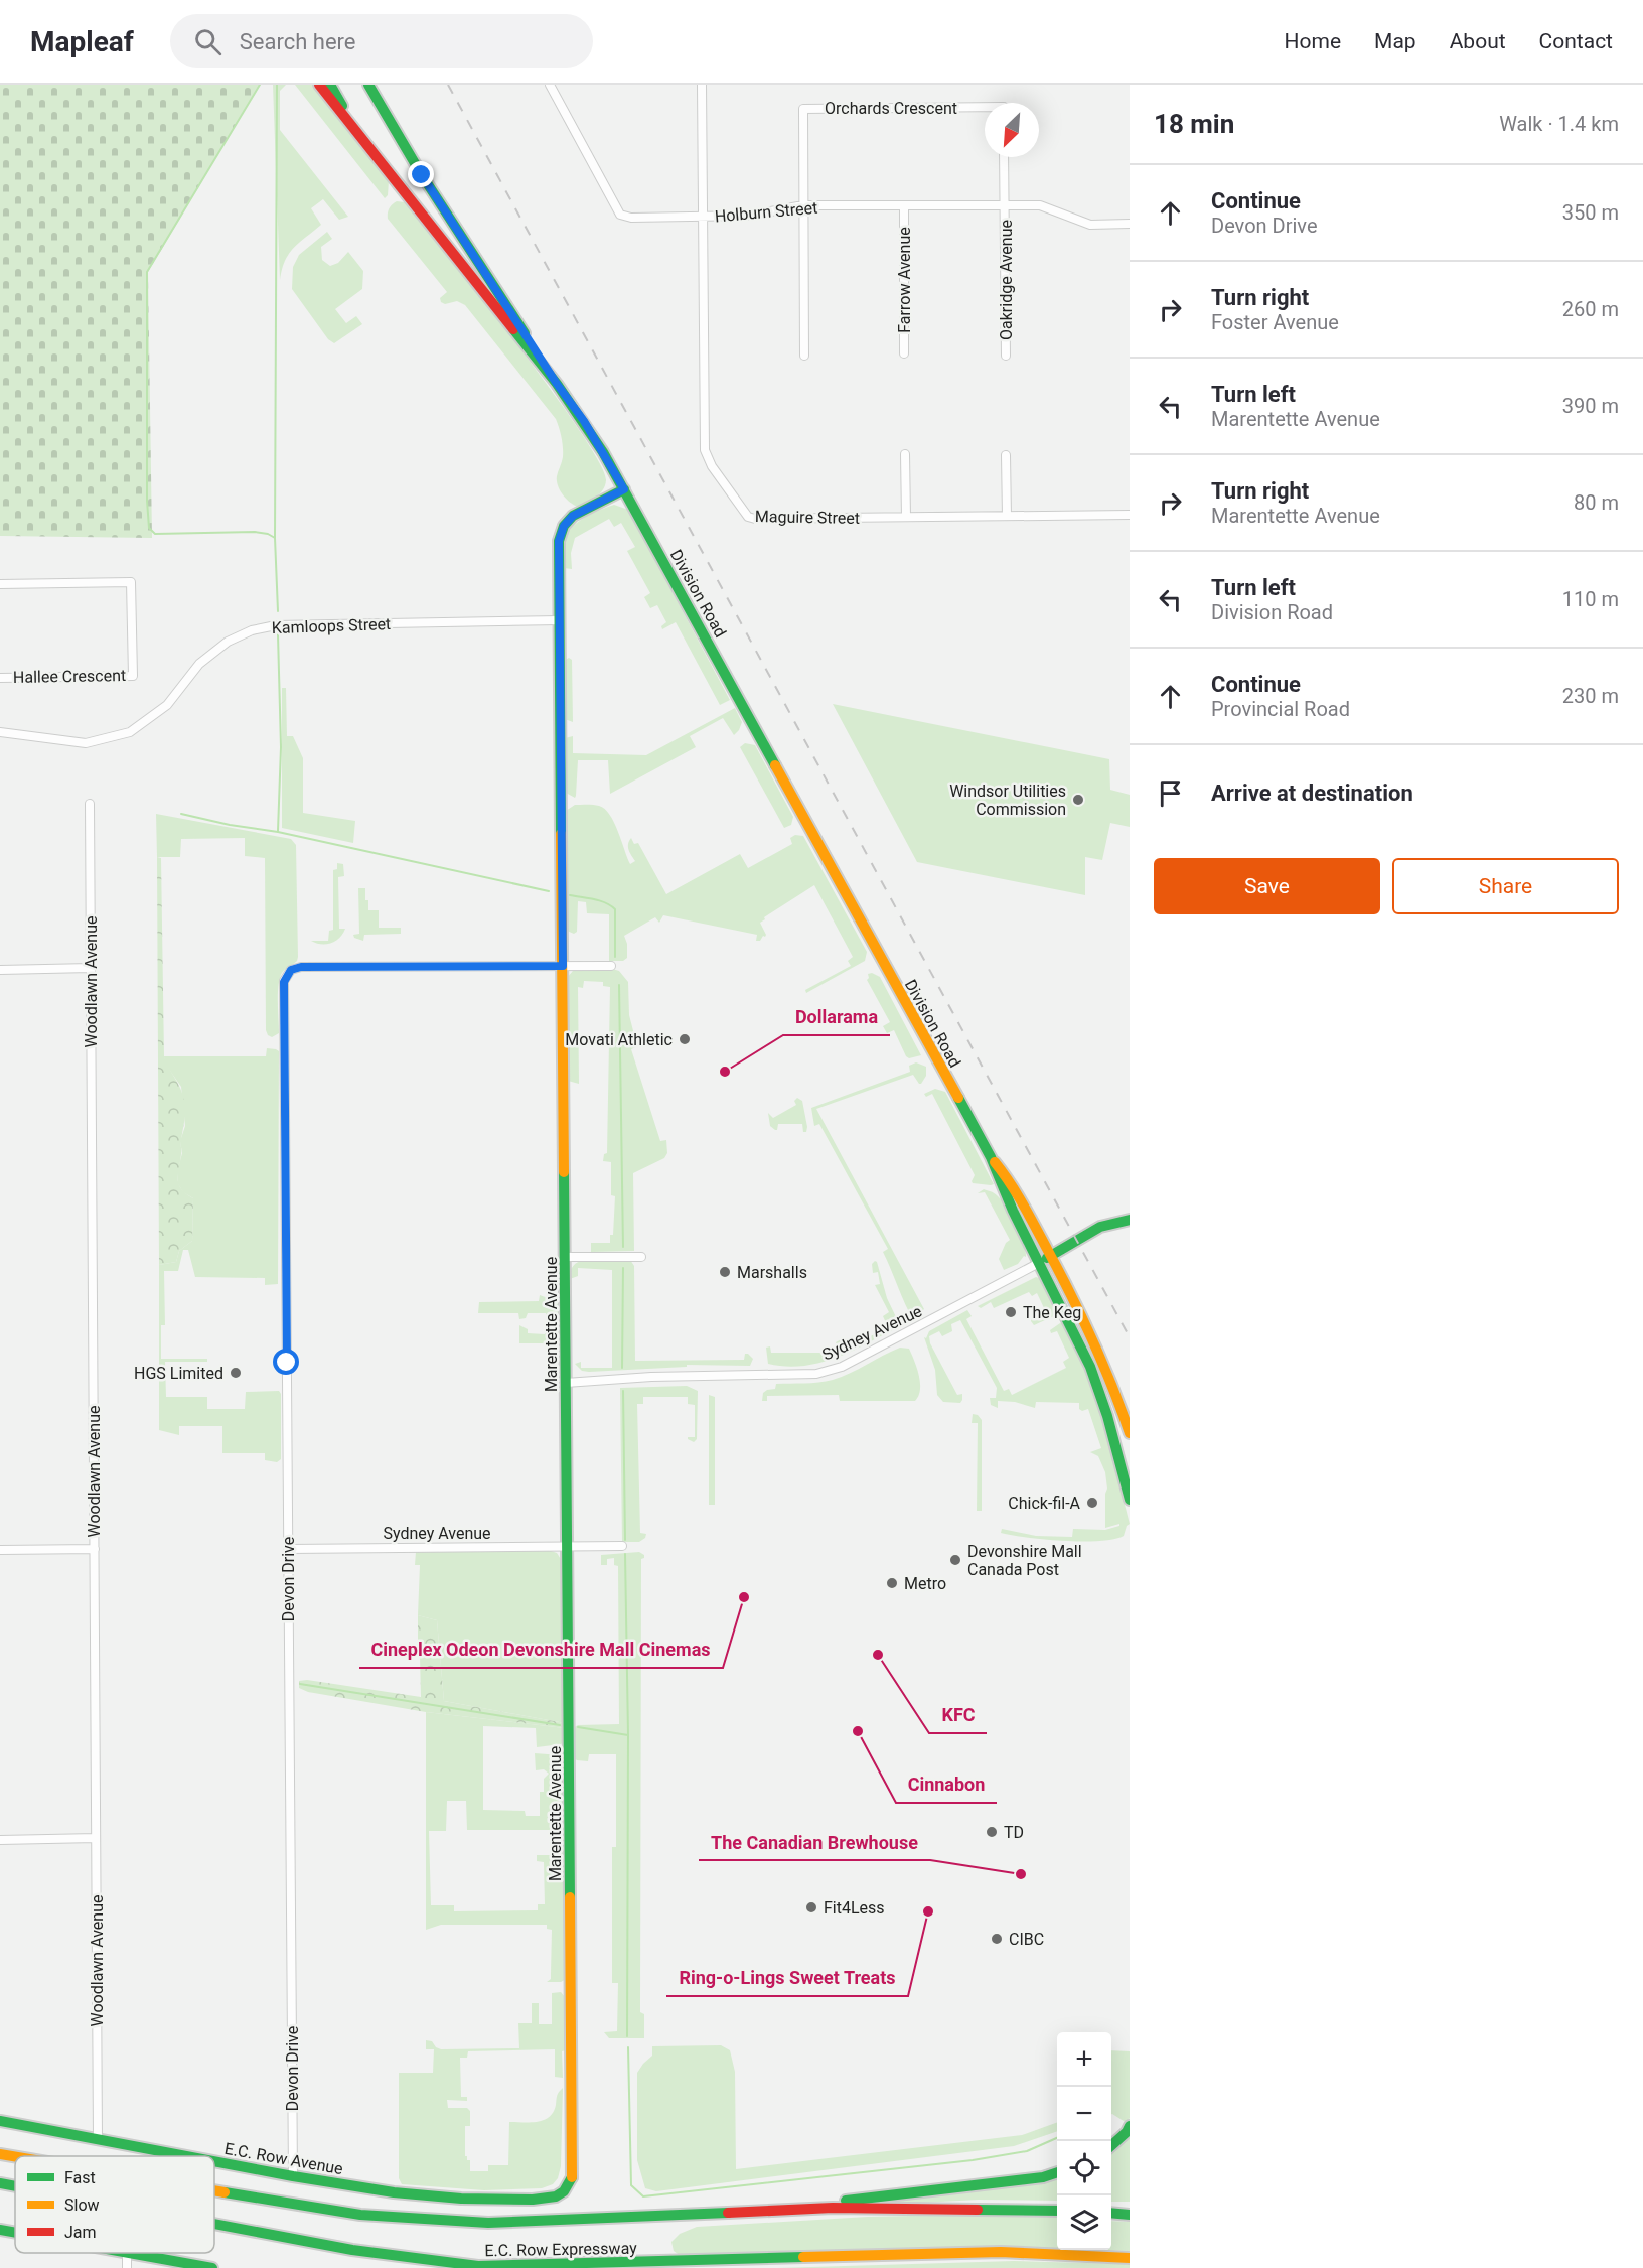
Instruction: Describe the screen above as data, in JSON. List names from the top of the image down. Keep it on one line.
{"streets":{"main road":["Division Road","Marentette Avenue","Sydney Avenue","E.C. Row Avenue","E.C. Row Expressway"],"street":["Orchards Crescent","Holburn Street","Farrow Avenue","Oakridge Avenue","Maguire Street","Kamloops Street","Hallee Crescent","Woodlawn Avenue","Devon Drive"]},"crossings":[["Orchards Crescent","Holburn Street"],["Holburn Street","Farrow Avenue"],["Holburn Street","Oakridge Avenue"],["Holburn Street","Maguire Street"],["Division Road","Marentette Avenue"],["Division Road","Sydney Avenue"],["Kamloops Street","Marentette Avenue"],["Woodlawn Avenue","E.C. Row Avenue"],["Marentette Avenue","Sydney Avenue"],["Marentette Avenue","Devon Drive"],["Marentette Avenue","E.C. Row Avenue"],["Sydney Avenue","Devon Drive"],["Devon Drive","E.C. Row Avenue"]],"places":["Windsor Utilities Commission","Movati Athletic","Dollarama","Marshalls","The Keg","HGS Limited","Chick-fil-A","Devonshire Mall Canada Post","Metro","Cineplex Odeon Devonshire Mall Cinemas","KFC","Cinnabon","TD","The Canadian Brewhouse","Fit4Less","Ring-o-Lings Sweet Treats","CIBC"],"legend":["Fast","Slow","Jam"],"north":"bottom left","page":{"header":"Mapleaf","search":"Search here","nav":["Home","Map","About","Contact"],"heading":["18 min","Walk · 1.4 km"],"list":[["Continue","Devon Drive","350 m"],["Turn right","Foster Avenue","260 m"],["Turn left","Marentette Avenue","390 m"],["Turn right","Marentette Avenue","80 m"],["Turn left","Division Road","110 m"],["Continue","Provincial Road","230 m"],"Arrive at destination"],"buttons":["Save","Share"],"map_buttons":["+","−"]}}
